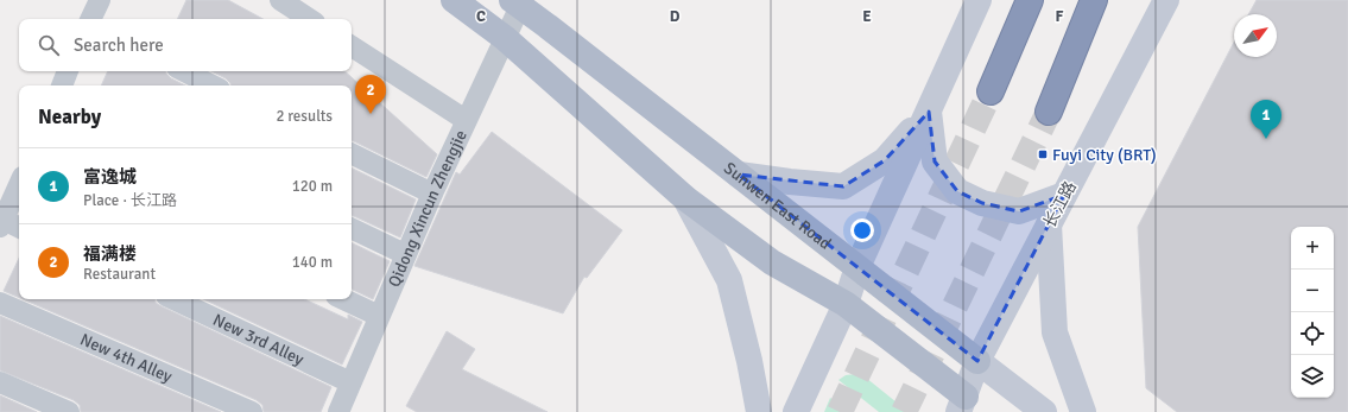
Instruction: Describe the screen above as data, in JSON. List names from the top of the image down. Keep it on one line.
{"streets":{"main road":["长江路","Sunwen East Road"],"street":["Qidong Xincun Zhengjie","New 3rd Alley","New 4th Alley"]},"crossings":[["长江路","Sunwen East Road"],["Sunwen East Road","Qidong Xincun Zhengjie"],["Qidong Xincun Zhengjie","New 3rd Alley"]],"places":{"transit":["Fuyi City (BRT)"]},"north":"top right","page":{"search":"Search here","pins":["2","1"],"heading":["Nearby","2 results"],"list":[{"mark":"1","name":"富逸城","note":"Place · 长江路","value":"120 m"},{"mark":"2","name":"福满楼","note":"Restaurant","value":"140 m"}],"map_buttons":["+","−"]},"grid":{"columns":["C","D","E","F"]}}
